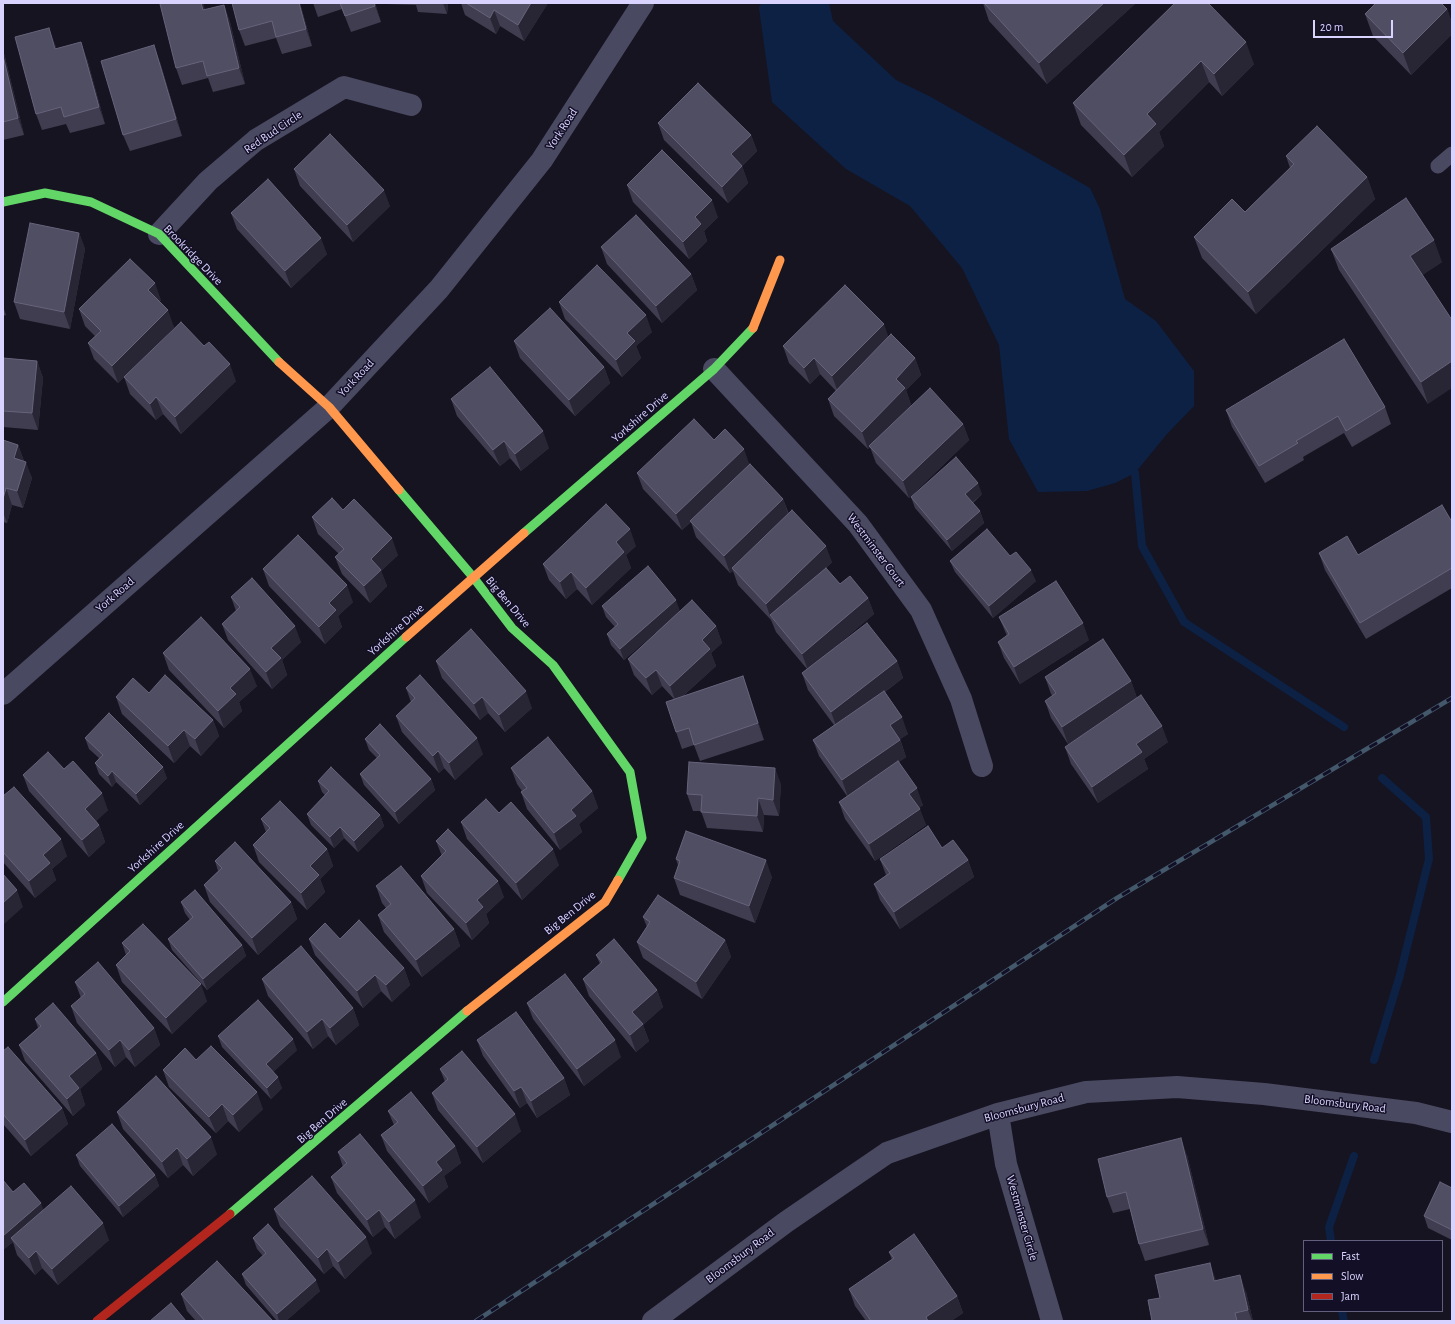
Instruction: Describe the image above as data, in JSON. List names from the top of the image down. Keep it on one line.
{"streets":{"street":["York Road","Red Bud Circle","Brookridge Drive","Yorkshire Drive","Westminster Court","Big Ben Drive","Bloomsbury Road","Westminster Circle"]},"crossings":[["York Road","Brookridge Drive"],["York Road","Big Ben Drive"],["Red Bud Circle","Brookridge Drive"],["Brookridge Drive","Big Ben Drive"],["Yorkshire Drive","Westminster Court"],["Yorkshire Drive","Big Ben Drive"],["Bloomsbury Road","Westminster Circle"]],"legend":["Fast","Slow","Jam"],"scale_bar":"20 m"}
